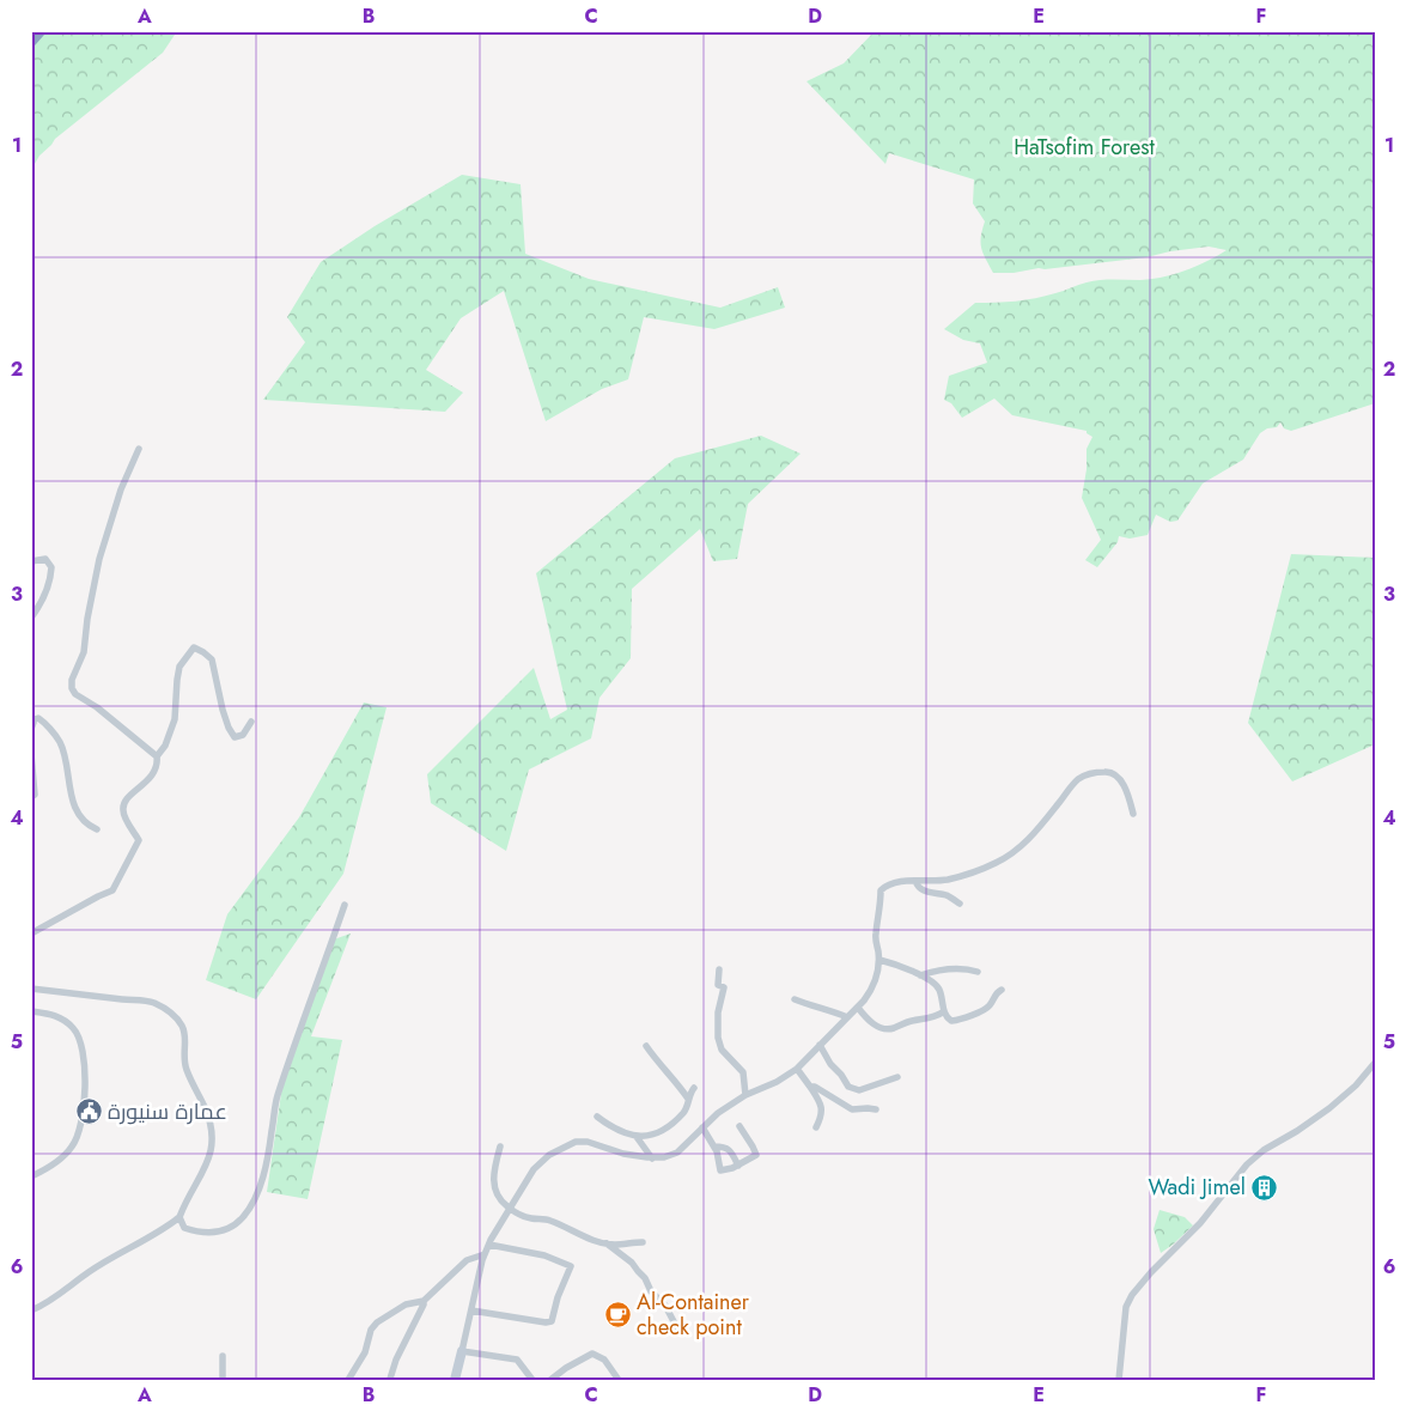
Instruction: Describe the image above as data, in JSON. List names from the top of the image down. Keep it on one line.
{"parks":["HaTsofim Forest"],"places":{"public building":["عمارة سنيورة"],"building":["Wadi Jimel"],"cafe":["Al-Container check point"]},"grid":{"columns":["A","B","C","D","E","F"],"rows":["1","2","3","4","5","6"]}}
